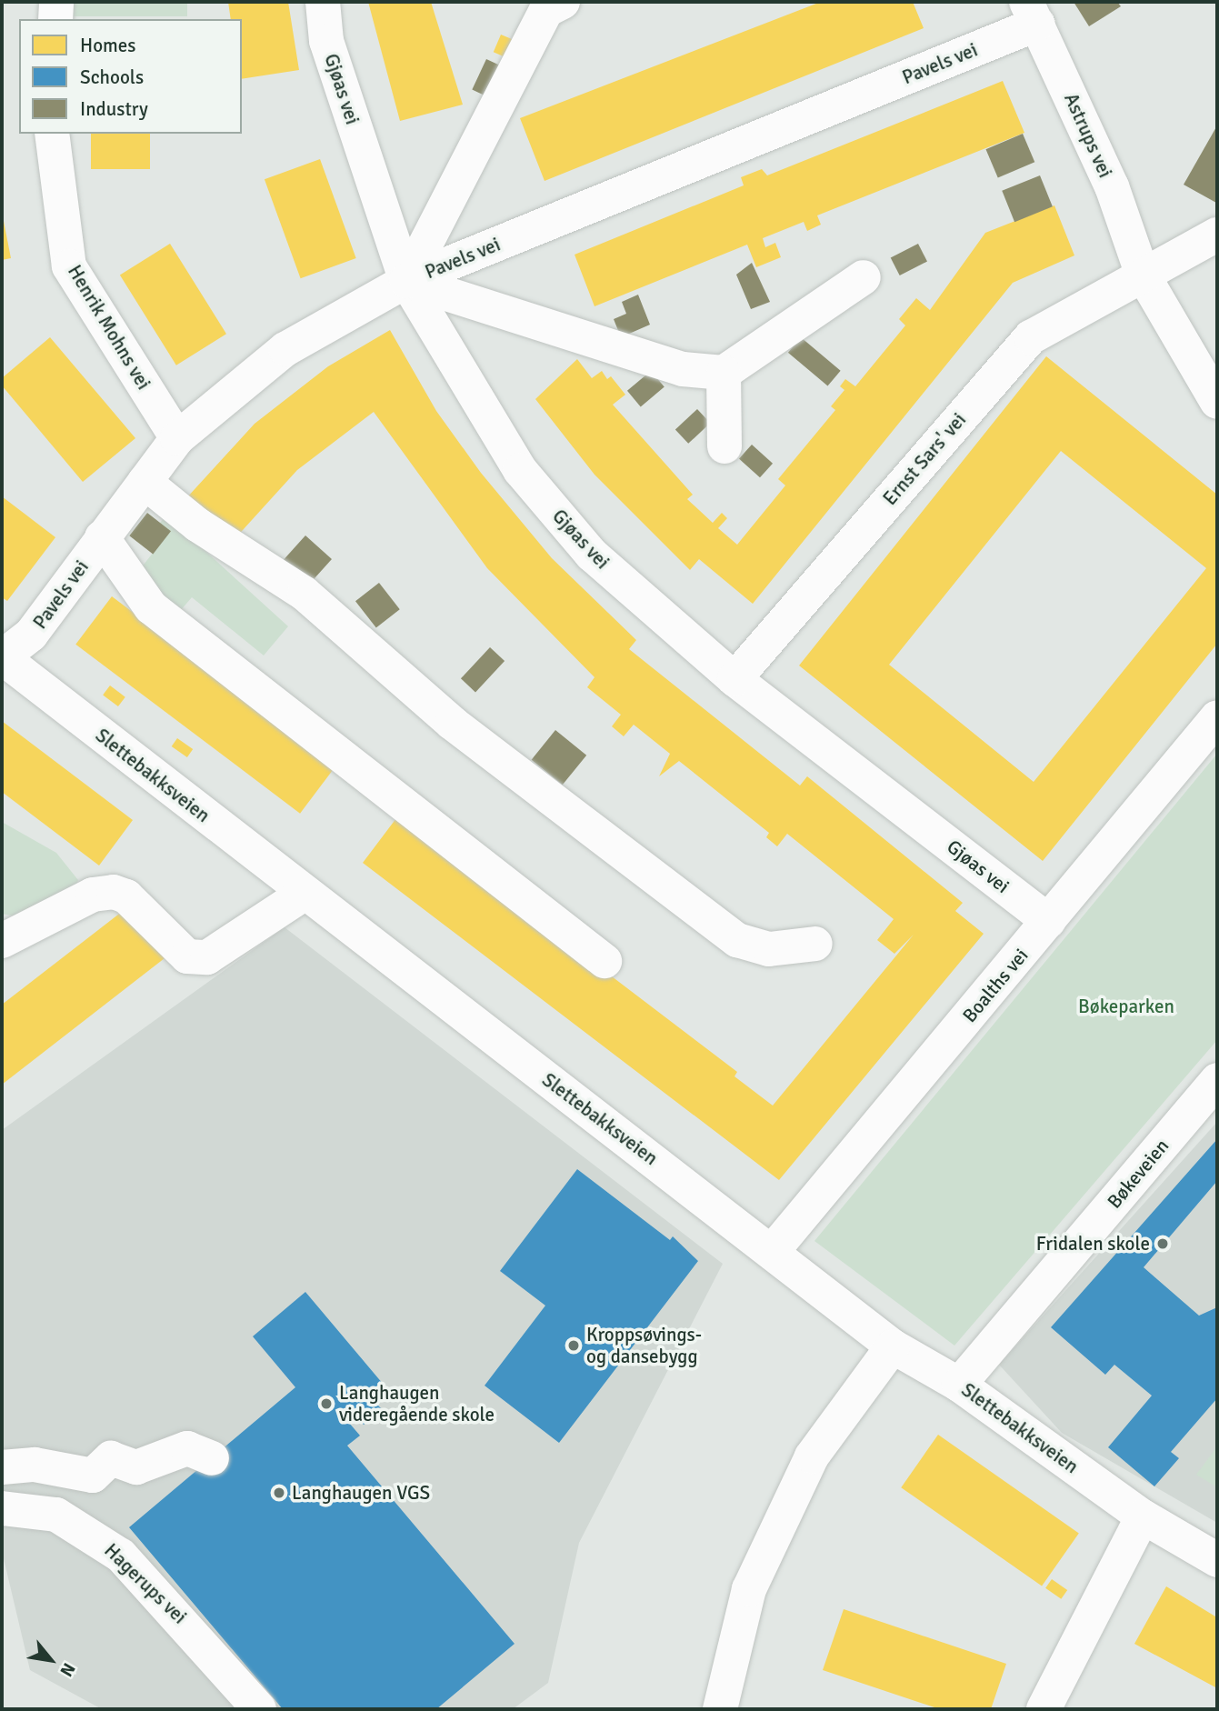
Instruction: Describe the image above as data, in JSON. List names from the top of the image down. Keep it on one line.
{"streets":{"street":["Pavels vei","Gjøas vei","Astrups vei","Henrik Mohns vei","Ernst Sars' vei","Slettebakksveien","Boalths vei","Bøkeveien","Hagerups vei"]},"crossings":[["Pavels vei","Gjøas vei"],["Pavels vei","Astrups vei"],["Pavels vei","Henrik Mohns vei"],["Pavels vei","Slettebakksveien"],["Gjøas vei","Ernst Sars' vei"],["Gjøas vei","Boalths vei"],["Astrups vei","Ernst Sars' vei"],["Slettebakksveien","Boalths vei"],["Slettebakksveien","Bøkeveien"]],"parks":["Bøkeparken"],"places":["Fridalen skole","Kroppsøvings- og dansebygg","Langhaugen videregående skole","Langhaugen VGS"],"legend":["Homes","Schools","Industry"],"north":"bottom right"}
